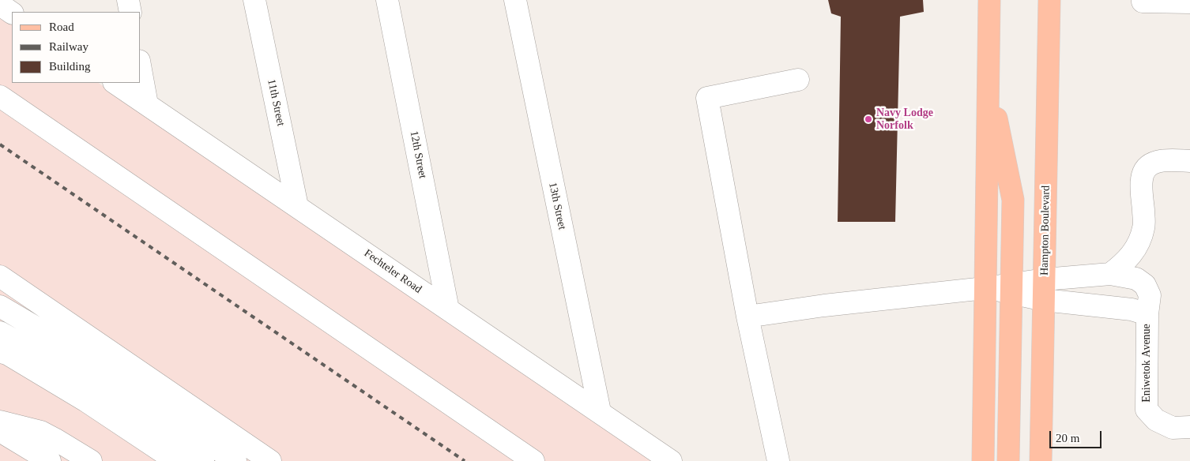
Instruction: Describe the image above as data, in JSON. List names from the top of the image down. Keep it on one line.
{"streets":{"main road":["Hampton Boulevard"],"street":["11th Street","12th Street","13th Street","Fechteler Road","Eniwetok Avenue"]},"crossings":[["11th Street","Fechteler Road"],["12th Street","Fechteler Road"],["13th Street","Fechteler Road"],["Hampton Boulevard","Eniwetok Avenue"]],"places":["Navy Lodge Norfolk"],"legend":["Road","Railway","Building"],"scale_bar":"20 m"}
